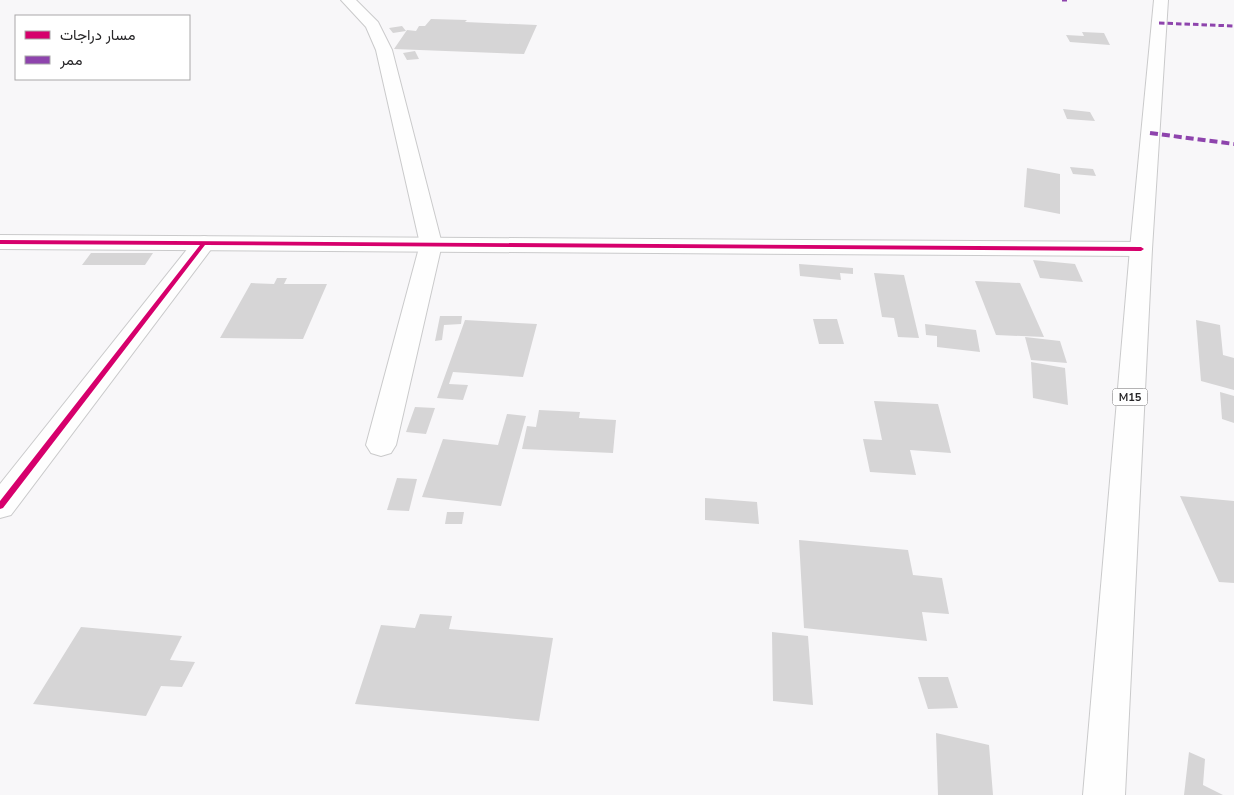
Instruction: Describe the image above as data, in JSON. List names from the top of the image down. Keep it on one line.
{"streets":{"main road":["M15"]},"legend":["مسار دراجات","ممر"]}
